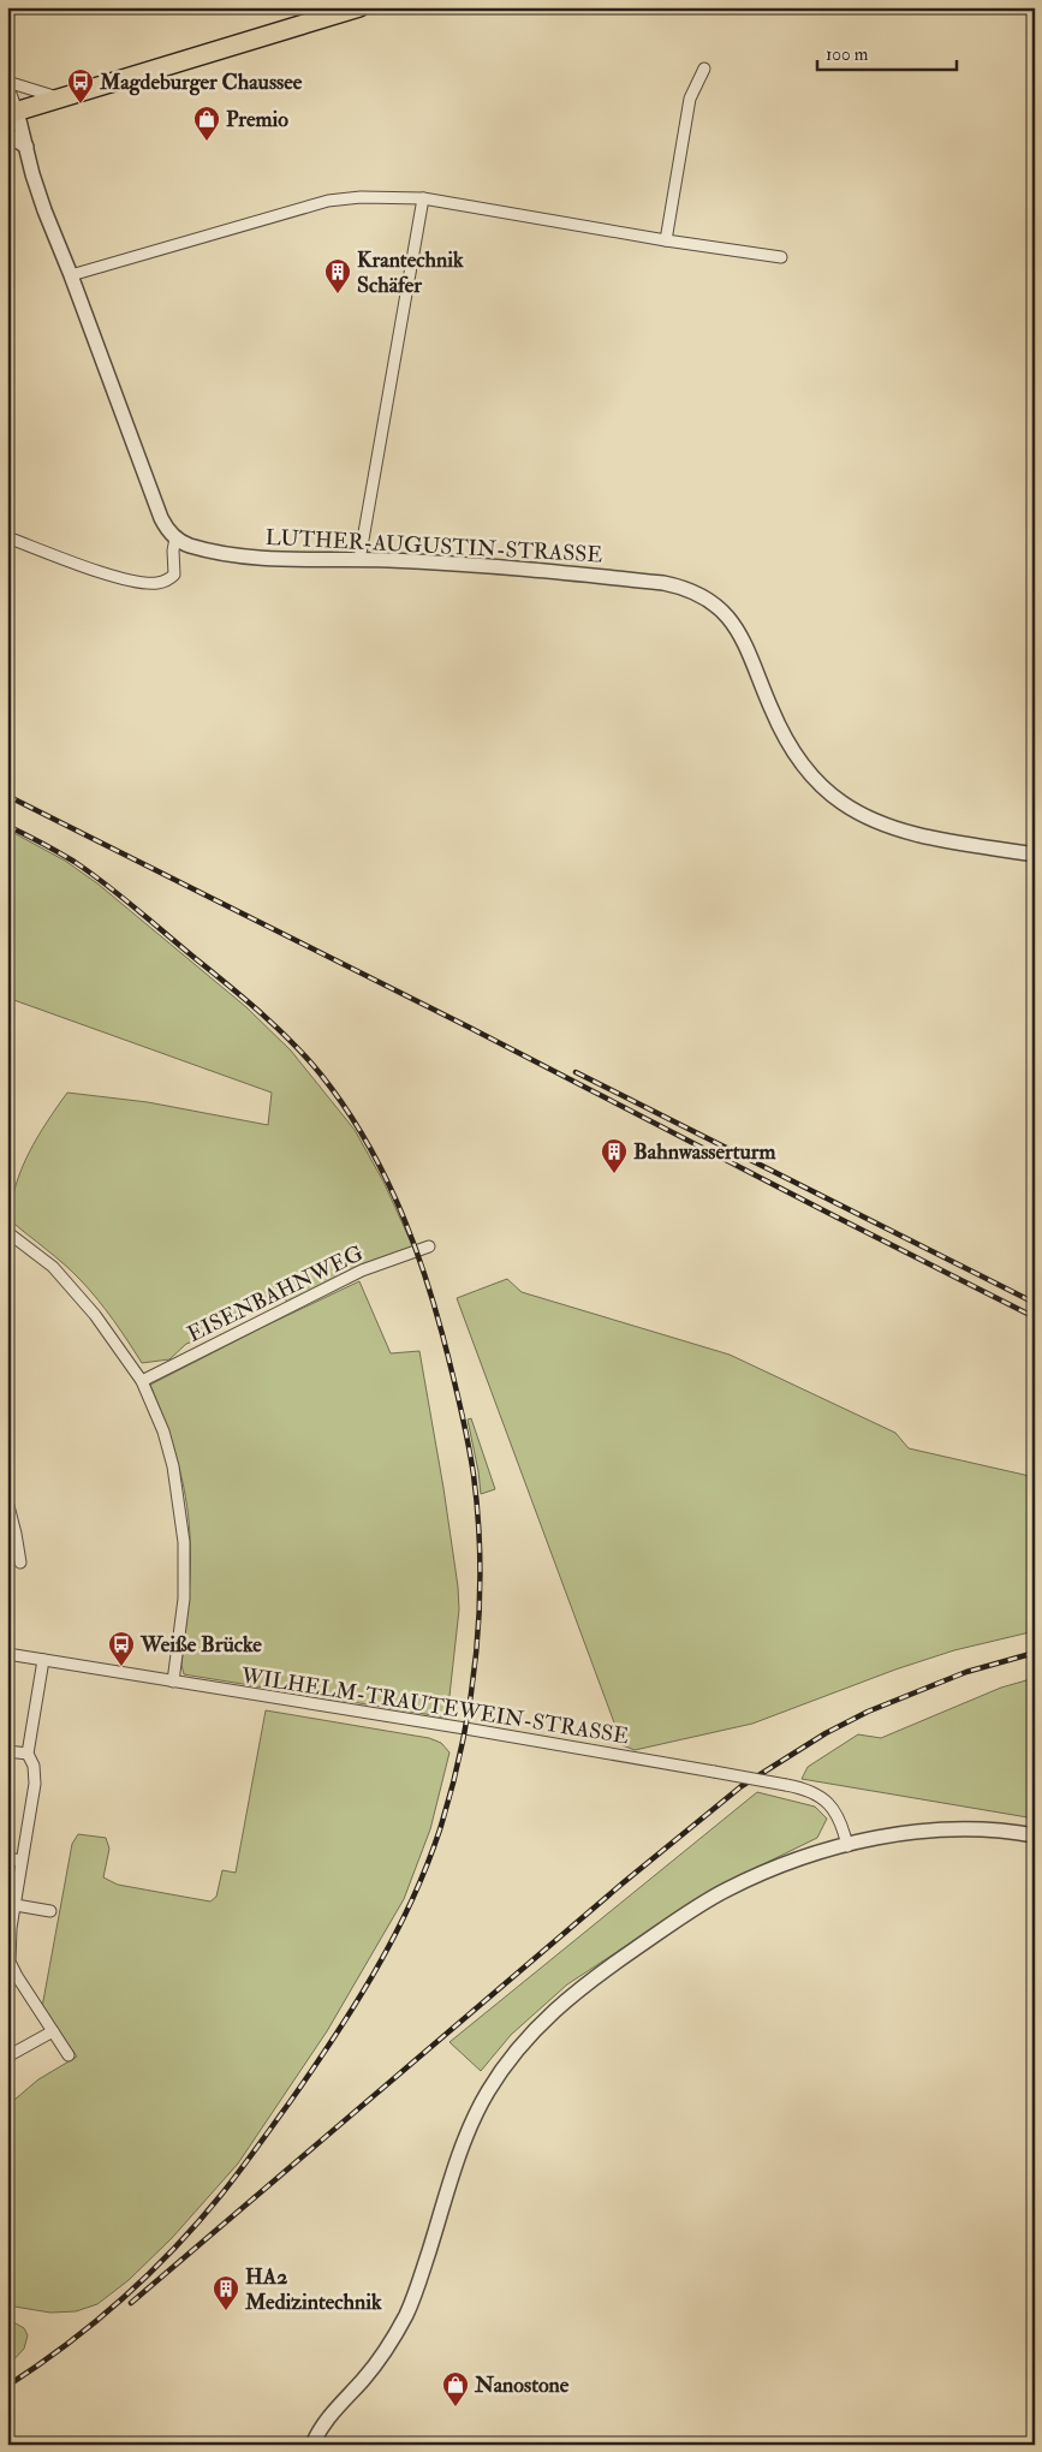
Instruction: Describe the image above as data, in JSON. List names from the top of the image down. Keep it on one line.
{"streets":{"street":["LUTHER-AUGUSTIN-STRASSE","EISENBAHNWEG","WILHELM-TRAUTEWEIN-STRASSE"]},"places":{"bus stop":["Magdeburger Chaussee","Weiße Brücke"],"shop":["Premio","Nanostone"],"building":["Krantechnik Schäfer","Bahnwasserturm","HA2 Medizintechnik"]},"scale_bar":"100 m"}
